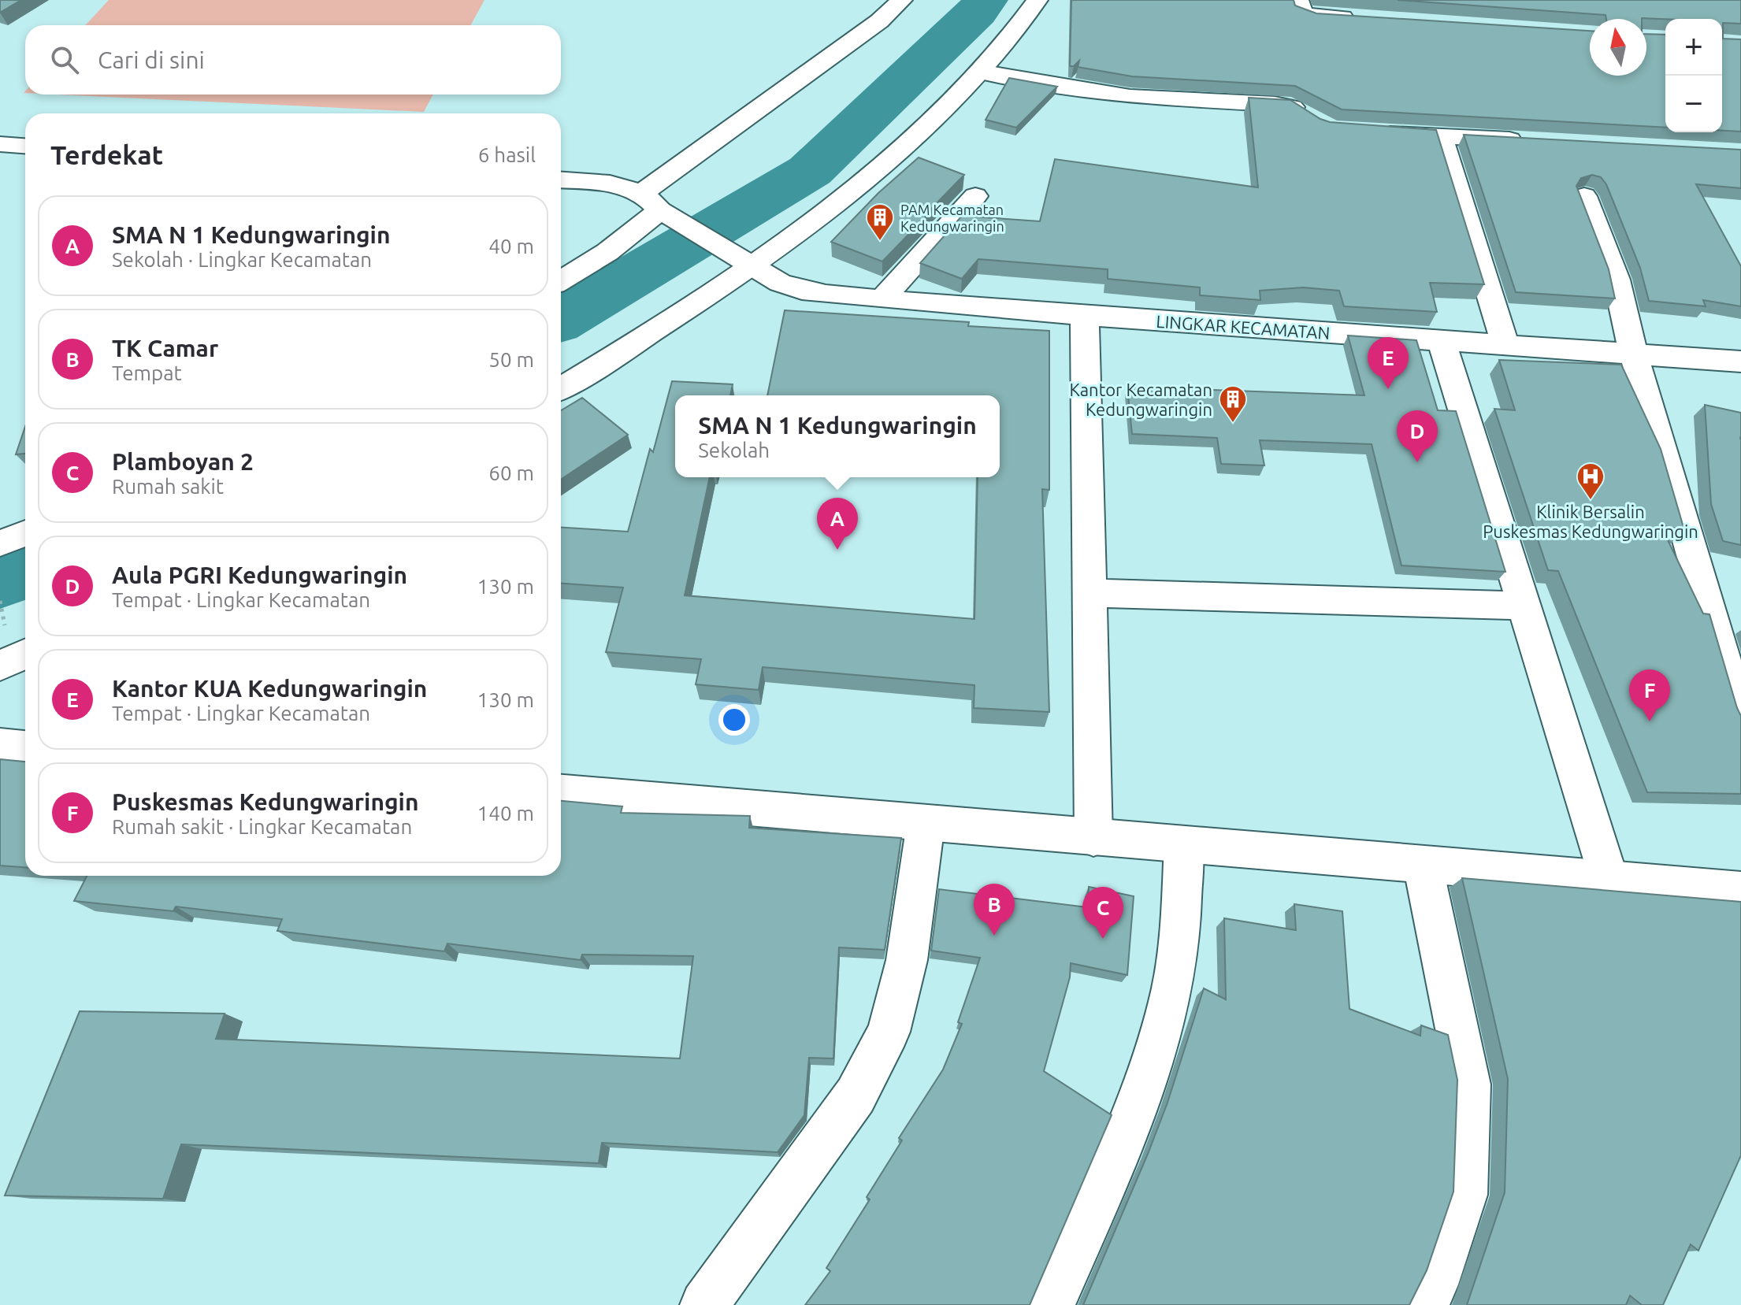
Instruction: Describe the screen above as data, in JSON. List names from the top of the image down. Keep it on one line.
{"streets":{"street":["LINGKAR KECAMATAN"]},"places":{"building":["PAM Kecamatan Kedungwaringin","Kantor Kecamatan Kedungwaringin"],"hospital":["Klinik Bersalin Puskesmas Kedungwaringin"]},"north":"top","page":{"map_buttons":["+","−"],"search":"Cari di sini","heading":["Terdekat","6 hasil"],"list":[{"mark":"A","name":"SMA N 1 Kedungwaringin","note":"Sekolah · Lingkar Kecamatan","value":"40 m"},{"mark":"B","name":"TK Camar","note":"Tempat","value":"50 m"},{"mark":"C","name":"Plamboyan 2","note":"Rumah sakit","value":"60 m"},{"mark":"D","name":"Aula PGRI Kedungwaringin","note":"Tempat · Lingkar Kecamatan","value":"130 m"},{"mark":"E","name":"Kantor KUA Kedungwaringin","note":"Tempat · Lingkar Kecamatan","value":"130 m"},{"mark":"F","name":"Puskesmas Kedungwaringin","note":"Rumah sakit · Lingkar Kecamatan","value":"140 m"}],"pins":["E","D","A","F","B","C"],"popup":["SMA N 1 Kedungwaringin","Sekolah"]}}
